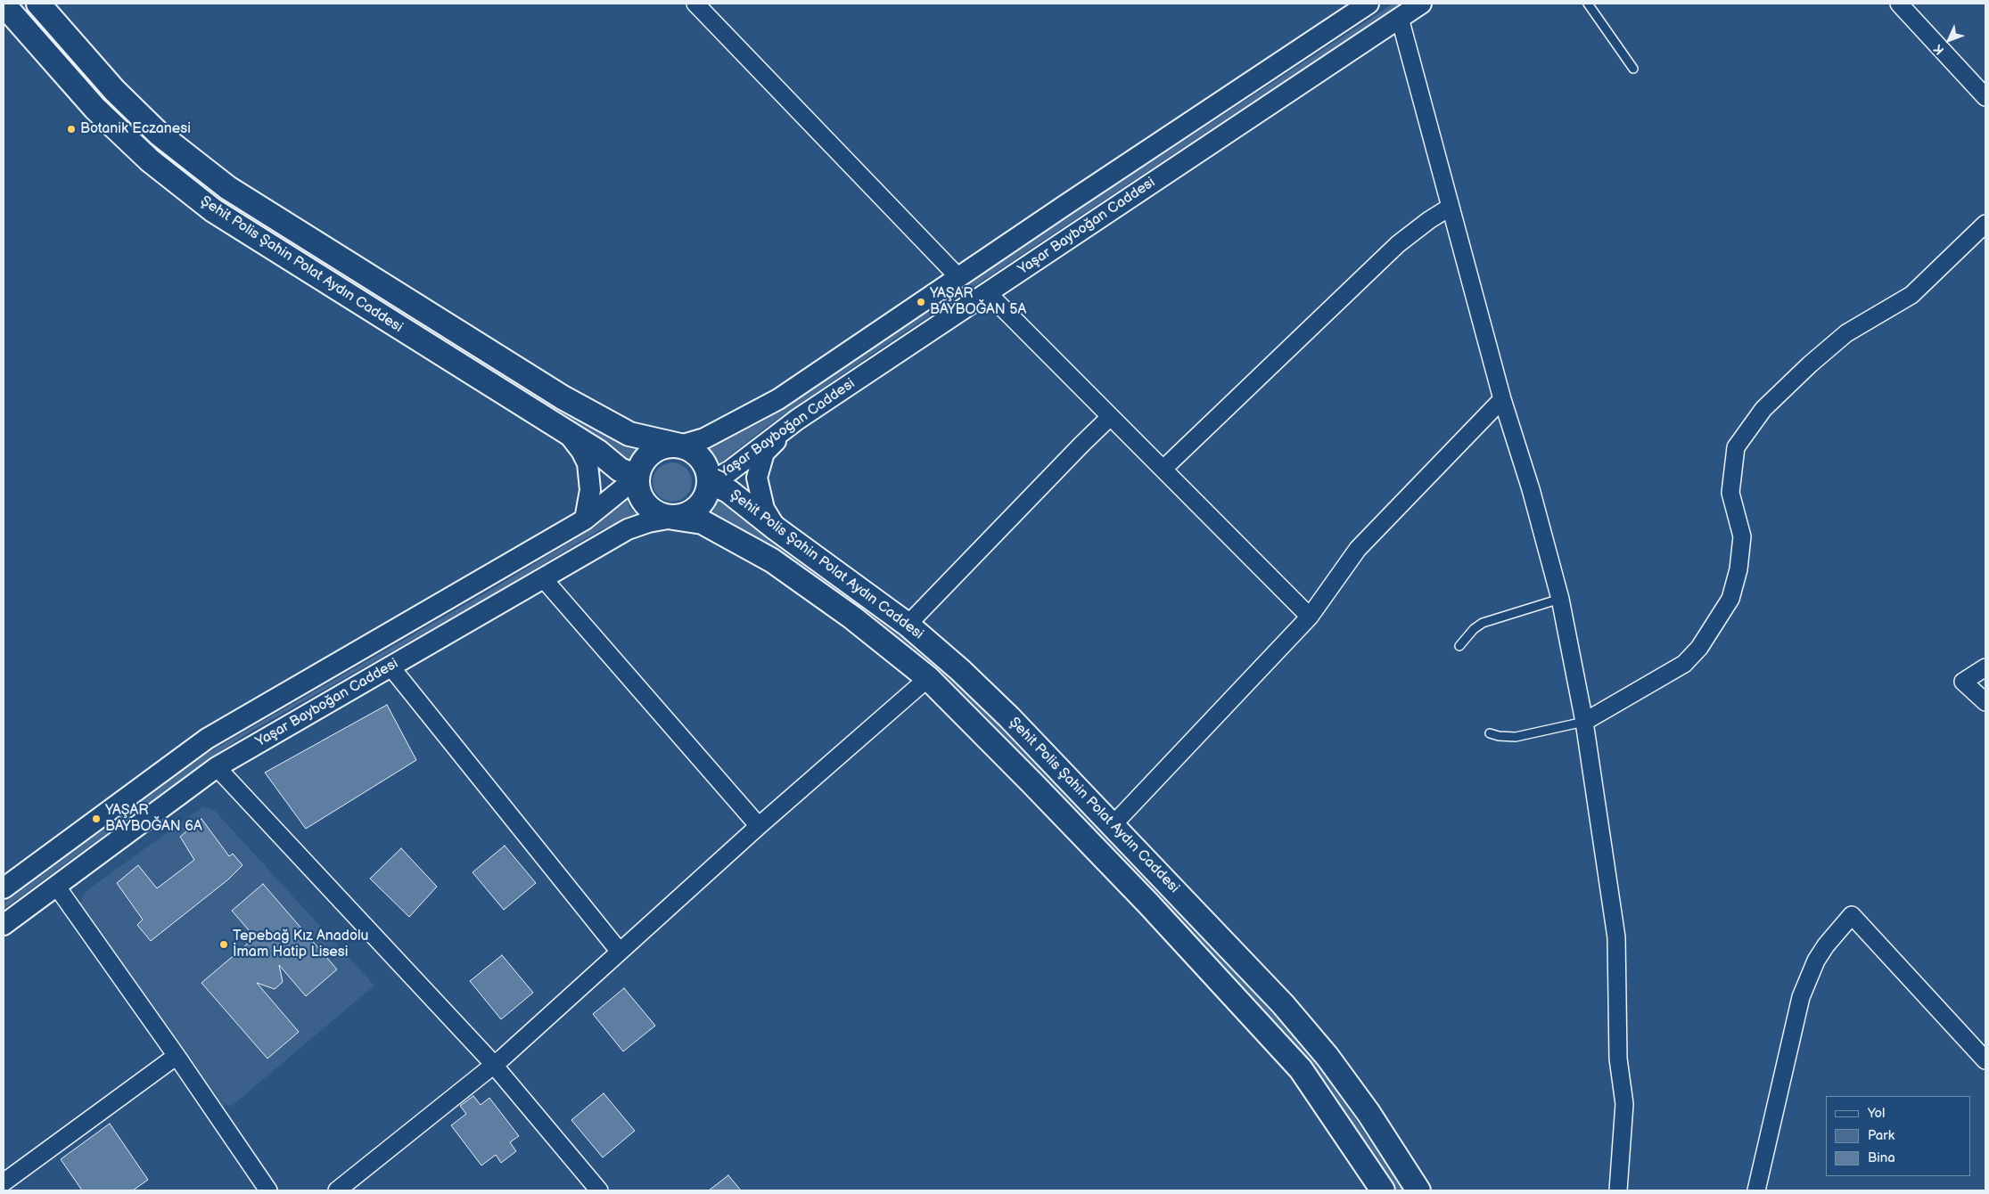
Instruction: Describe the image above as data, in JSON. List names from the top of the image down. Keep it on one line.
{"streets":{"main road":["Şehit Polis Şahin Polat Aydın Caddesi"],"street":["Yaşar Bayboğan Caddesi"]},"crossings":[["Yaşar Bayboğan Caddesi","Şehit Polis Şahin Polat Aydın Caddesi"]],"places":["Botanik Eczanesi","YAŞAR BAYBOĞAN 5A","YAŞAR BAYBOĞAN 6A","Tepebağ Kız Anadolu İmam Hatip Lisesi"],"legend":["Yol","Park","Bina"],"north":"bottom left"}
